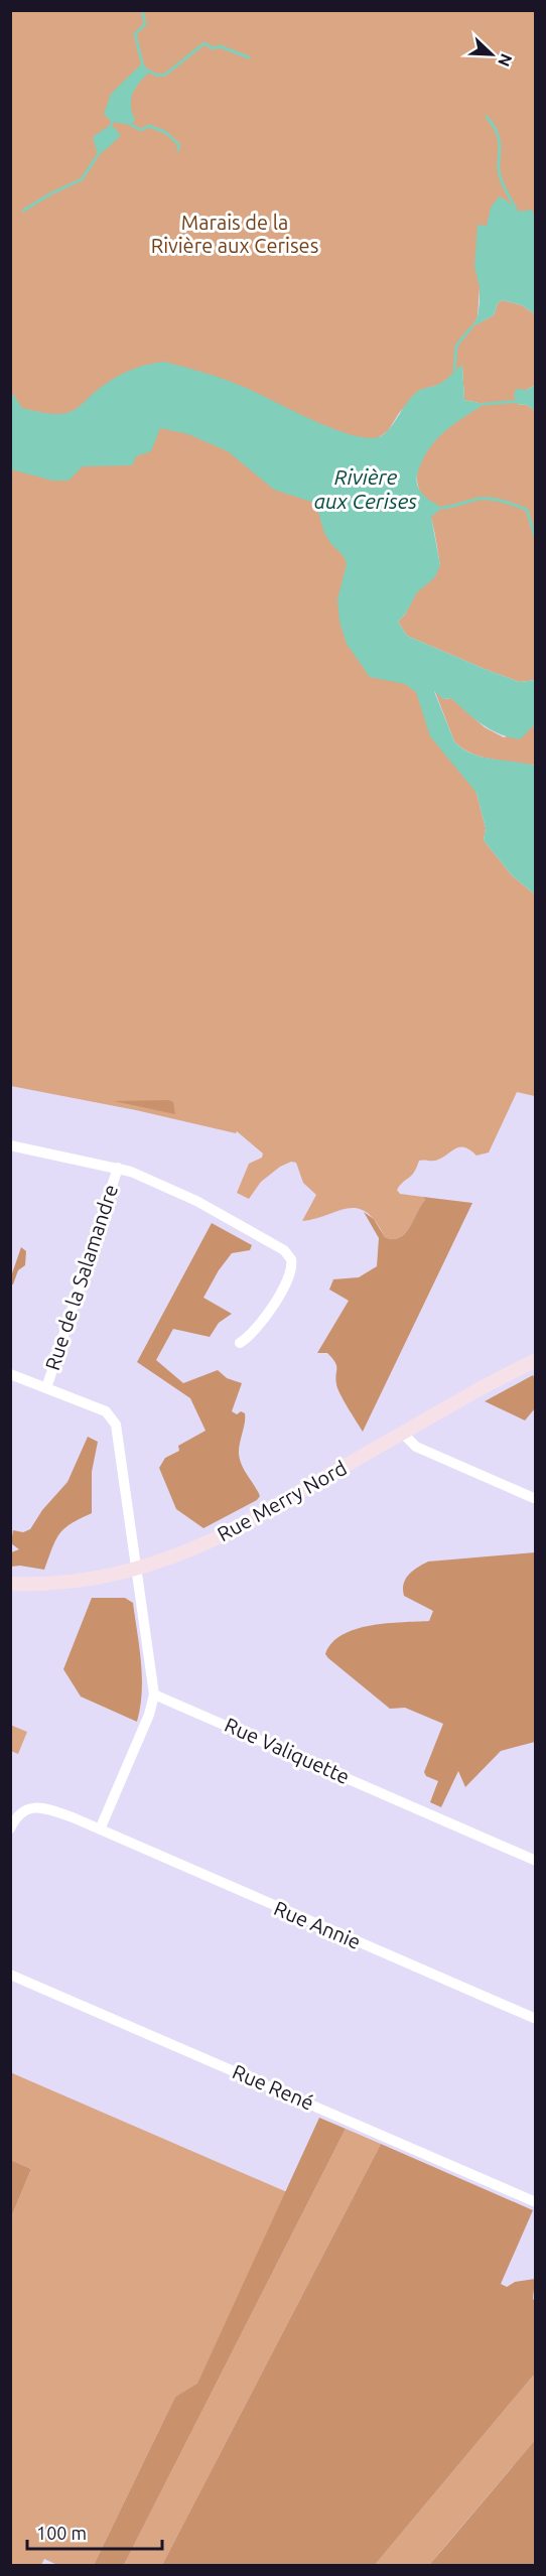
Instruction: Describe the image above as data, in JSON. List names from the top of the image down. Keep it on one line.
{"streets":{"main road":["Rue Merry Nord"],"street":["Rue de la Salamandre","Rue Valiquette","Rue Annie","Rue René"]},"water":["Rivière aux Cerises"],"parks":["Marais de la Rivière aux Cerises"],"scale_bar":"100 m","north":"bottom right"}
